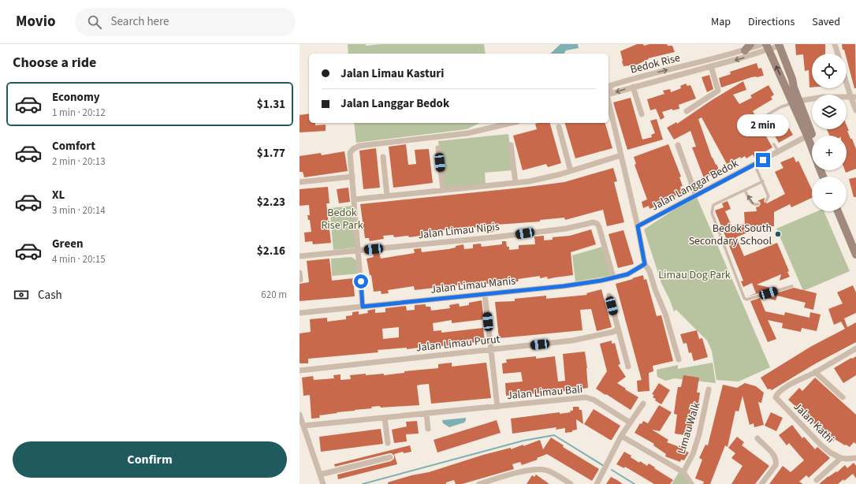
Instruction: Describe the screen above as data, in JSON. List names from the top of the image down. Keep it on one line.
{"streets":{"street":["Bedok Rise","Jalan Langgar Bedok","Jalan Limau Nipis","Jalan Limau Manis","Jalan Limau Purut","Jalan Limau Bali","Jalan Kathi","Limau Walk"]},"crossings":[["Jalan Limau Nipis","Jalan Limau Manis"],["Jalan Limau Manis","Jalan Limau Bali"],["Jalan Limau Purut","Jalan Limau Bali"]],"parks":["Bedok Rise Park","Limau Dog Park"],"places":["Bedok South Secondary School"],"page":{"header":"Movio","search":"Search here","nav":["Map","Directions","Saved"],"heading":"Choose a ride","map_buttons":["+","−"],"banner":["Jalan Limau Kasturi","Jalan Langgar Bedok"],"list":[{"name":"Economy","note":"1 min · 20:12","value":"$1.31"},{"name":"Comfort","note":"2 min · 20:13","value":"$1.77"},{"name":"XL","note":"3 min · 20:14","value":"$2.23"},{"name":"Green","note":"4 min · 20:15","value":"$2.16"}],"bubble":"2 min","pay":["Cash","620 m"],"buttons":"Confirm"}}
